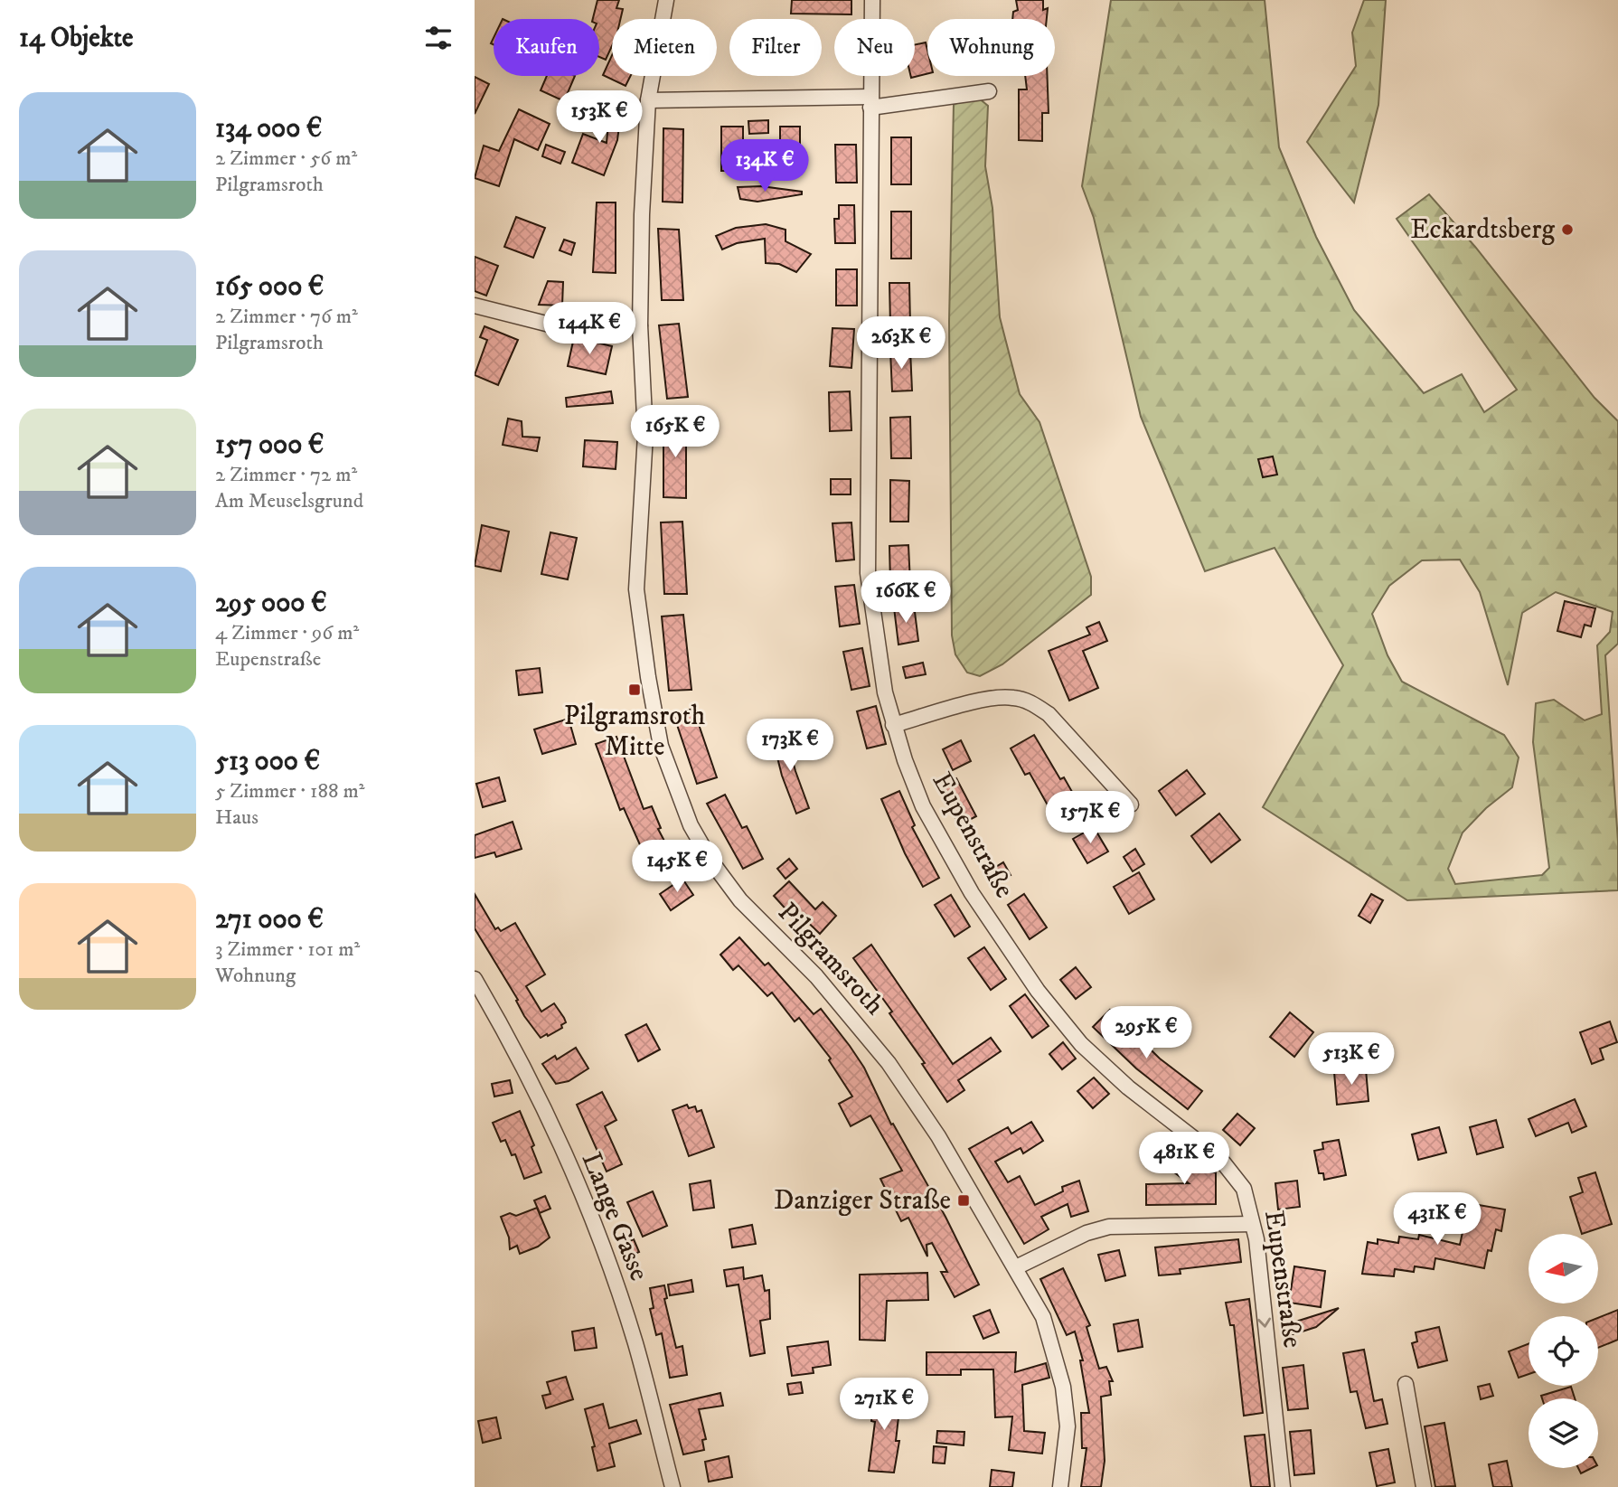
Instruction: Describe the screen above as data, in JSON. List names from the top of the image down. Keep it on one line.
{"streets":{"street":["Eupenstraße","Pilgramsroth","Lange Gasse"]},"places":{"other":["Eckardtsberg"],"transit":["Pilgramsroth Mitte","Danziger Straße"]},"north":"left","page":{"heading":"14 Objekte","chip":["Kaufen","Mieten","Filter","Neu","Wohnung"],"list":[{"name":"134 000 €","note":"2 Zimmer · 56 m² · Pilgramsroth"},{"name":"165 000 €","note":"2 Zimmer · 76 m² · Pilgramsroth"},{"name":"157 000 €","note":"2 Zimmer · 72 m² · Am Meuselsgrund"},{"name":"295 000 €","note":"4 Zimmer · 96 m² · Eupenstraße"},{"name":"513 000 €","note":"5 Zimmer · 188 m² · Haus"},{"name":"271 000 €","note":"3 Zimmer · 101 m² · Wohnung"}],"price":["153K €","134K €","144K €","263K €","165K €","166K €","173K €","157K €","145K €","295K €","513K €","481K €","431K €","271K €"]}}
